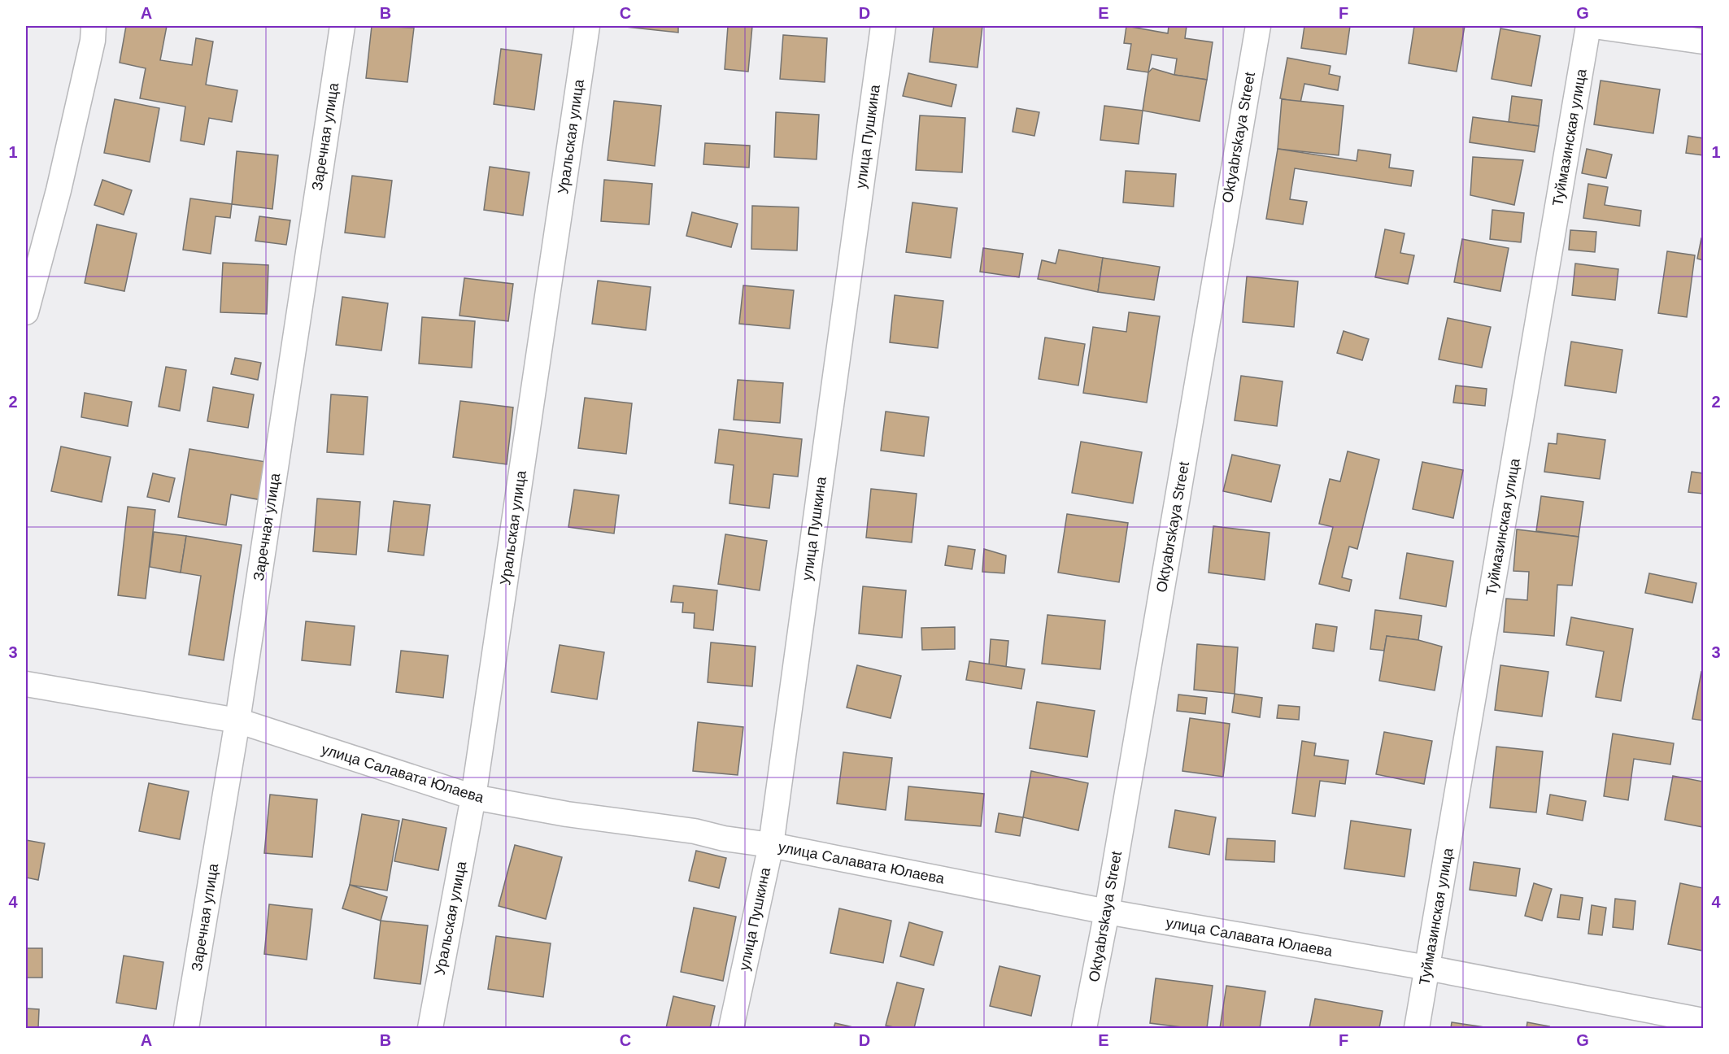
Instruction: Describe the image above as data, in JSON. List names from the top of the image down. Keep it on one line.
{"streets":{"street":["Заречная улица","Уральская улица","улица Пушкина","Oktyabrskaya Street","Туймазинская улица","улица Салавата Юлаева"]},"crossings":[["Заречная улица","улица Салавата Юлаева"],["Уральская улица","улица Салавата Юлаева"],["улица Пушкина","улица Салавата Юлаева"],["Oktyabrskaya Street","улица Салавата Юлаева"],["Туймазинская улица","улица Салавата Юлаева"]],"grid":{"columns":["A","B","C","D","E","F","G"],"rows":["1","2","3","4"]}}
